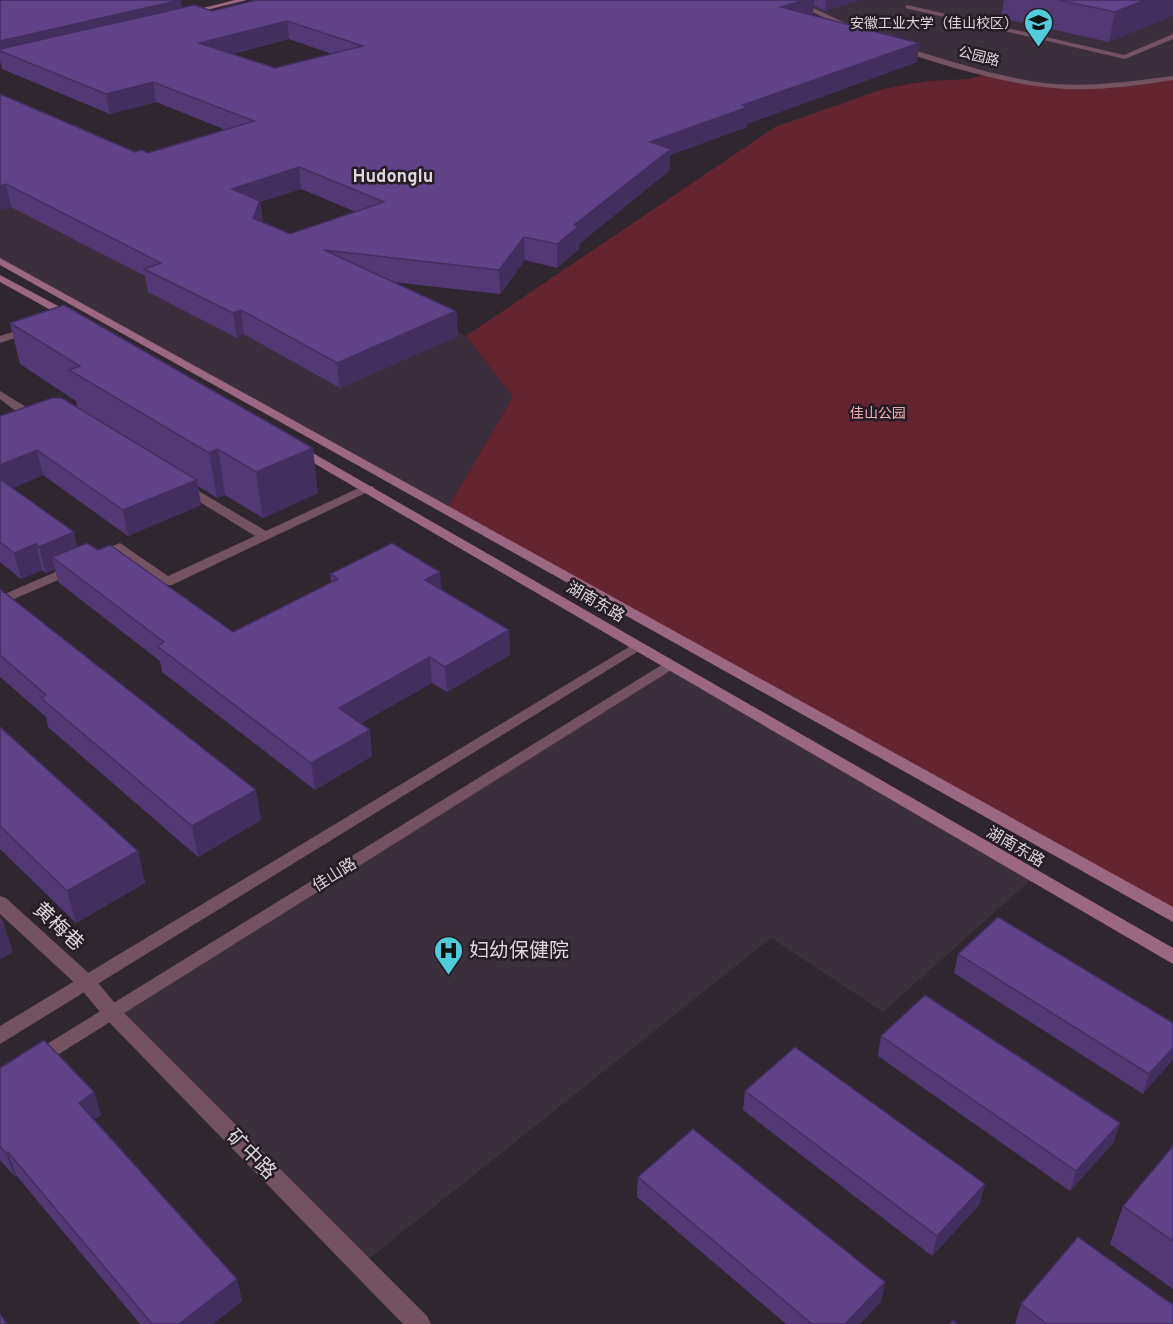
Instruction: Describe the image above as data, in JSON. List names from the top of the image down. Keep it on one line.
{"streets":{"main road":["湖南东路"],"street":["公园路","佳山路","黄梅巷","矿中路"]},"crossings":[["湖南东路","佳山路"],["佳山路","矿中路"],["黄梅巷","矿中路"]],"districts":["Hudonglu"],"parks":["佳山公园"],"places":{"school or university":["安徽工业大学（佳山校区）"],"hospital":["妇幼保健院"]}}
